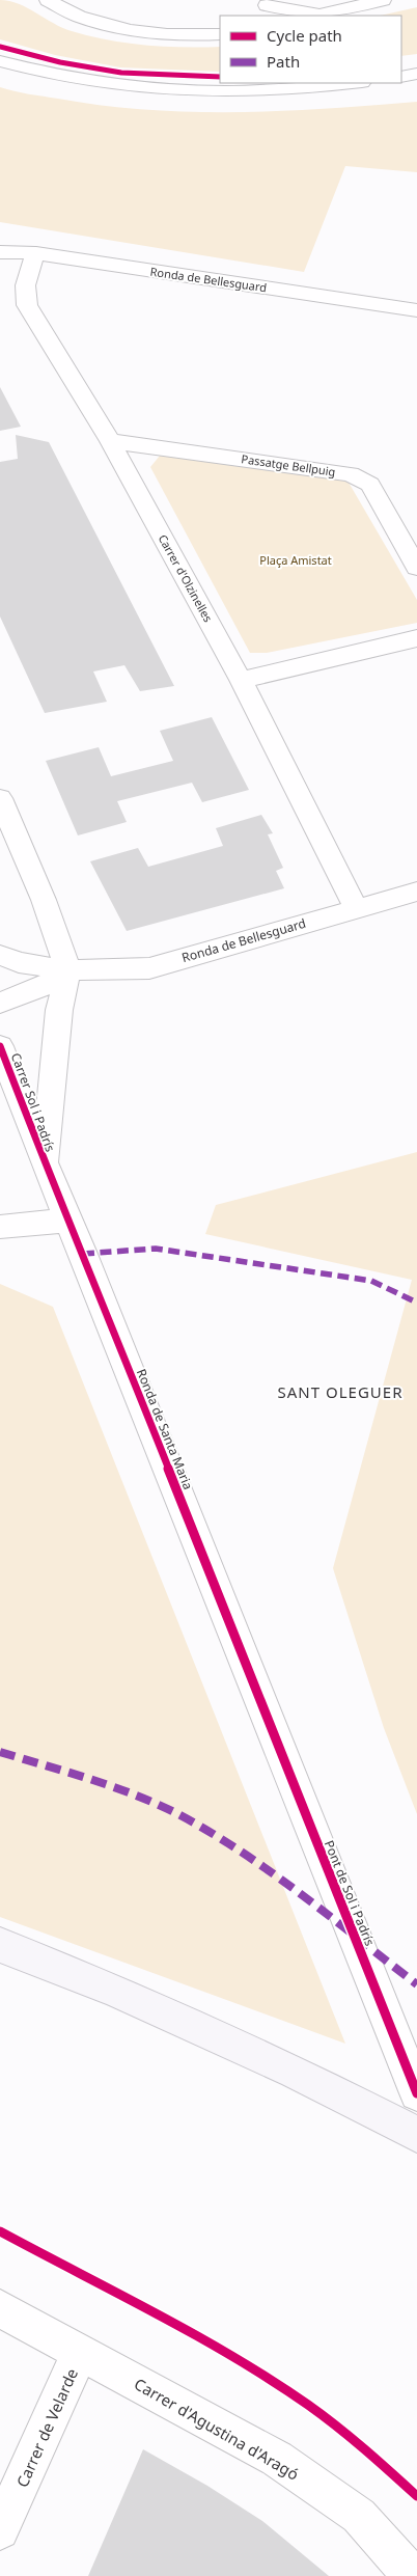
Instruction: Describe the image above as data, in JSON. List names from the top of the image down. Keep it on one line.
{"streets":{"street":["Ronda de Bellesguard","Passatge Bellpuig","Carrer d'Olzinelles","Carrer Sol i Padrís","Ronda de Santa Maria","Pont de Sol i Padrís","Carrer de Velarde","Carrer d'Agustina d'Aragó"]},"crossings":[["Ronda de Bellesguard","Carrer d'Olzinelles"],["Ronda de Bellesguard","Ronda de Santa Maria"],["Passatge Bellpuig","Carrer d'Olzinelles"],["Carrer Sol i Padrís","Ronda de Santa Maria"],["Ronda de Santa Maria","Pont de Sol i Padrís"],["Carrer de Velarde","Carrer d'Agustina d'Aragó"]],"districts":["SANT OLEGUER"],"parks":["Plaça Amistat"],"legend":["Cycle path","Path"]}
